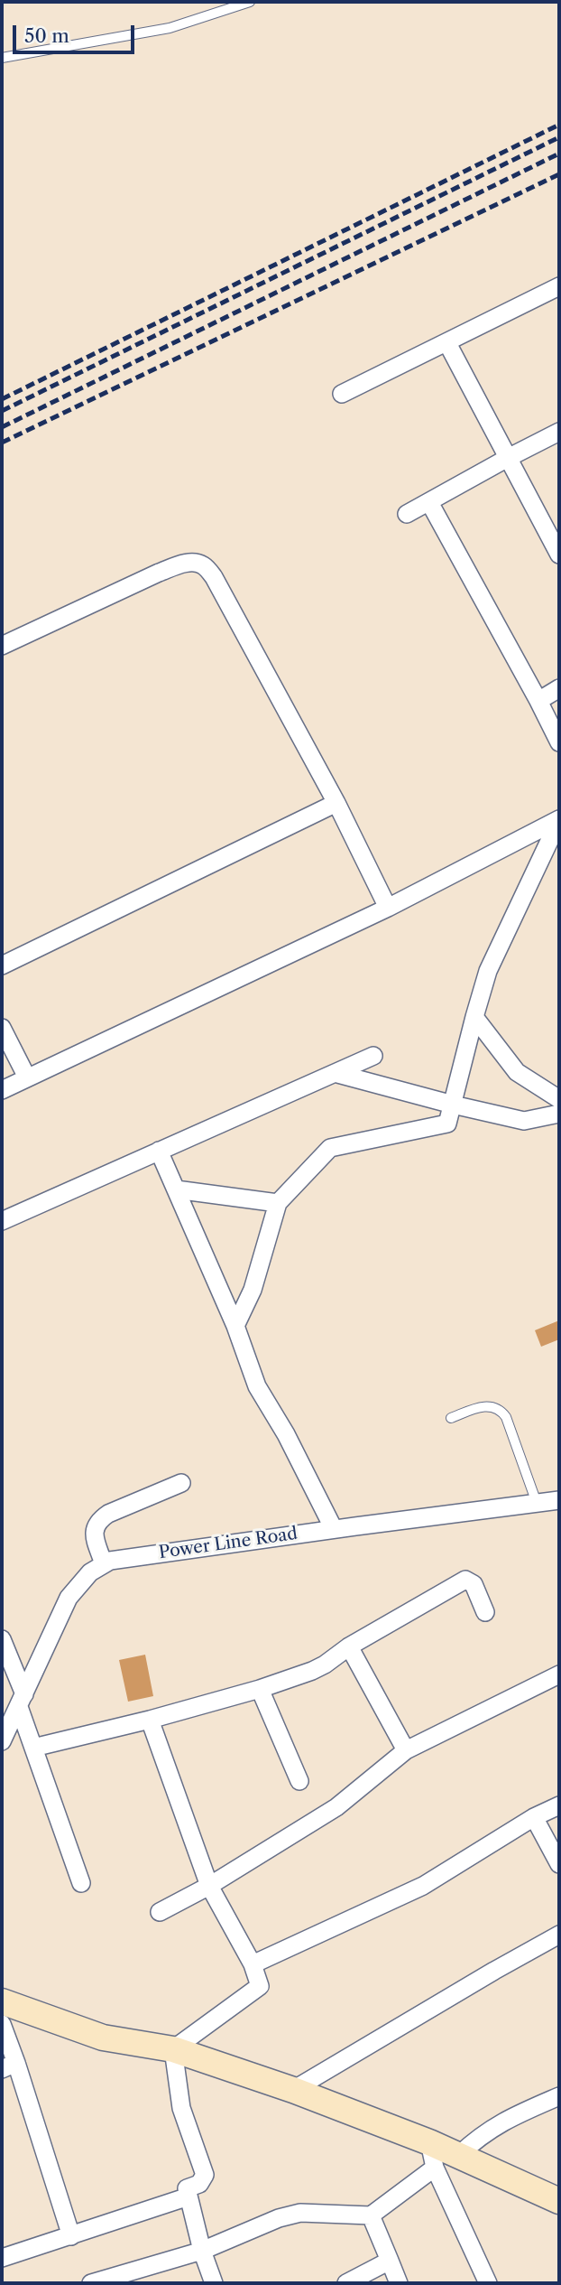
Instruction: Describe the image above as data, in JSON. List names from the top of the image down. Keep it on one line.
{"streets":{"street":["Power Line Road"]},"scale_bar":"50 m"}
